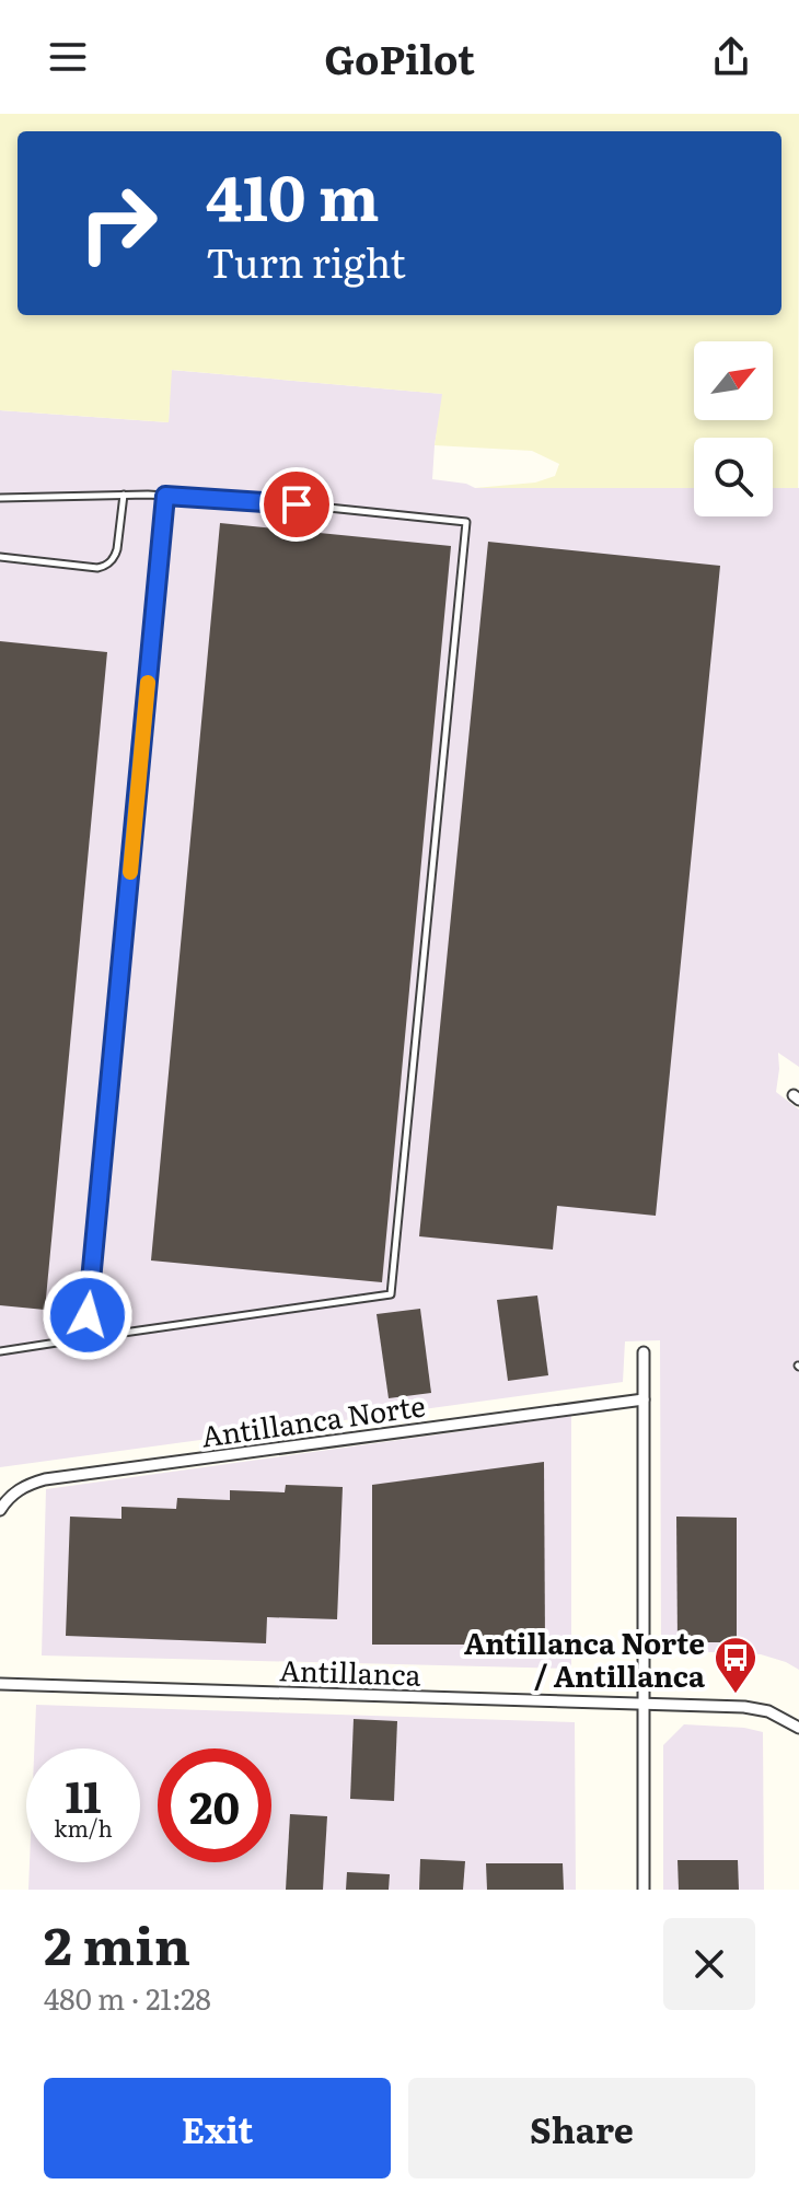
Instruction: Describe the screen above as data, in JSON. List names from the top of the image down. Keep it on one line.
{"streets":{"street":["Antillanca Norte","Antillanca"]},"places":{"bus stop":["Antillanca Norte / Antillanca"]},"north":"top right","page":{"header":"GoPilot","turn":["410 m","Turn right"],"speed":"11 km/h","limit":"20","heading":["2 min","480 m · 21:28"],"buttons":["Exit","Share"]}}
